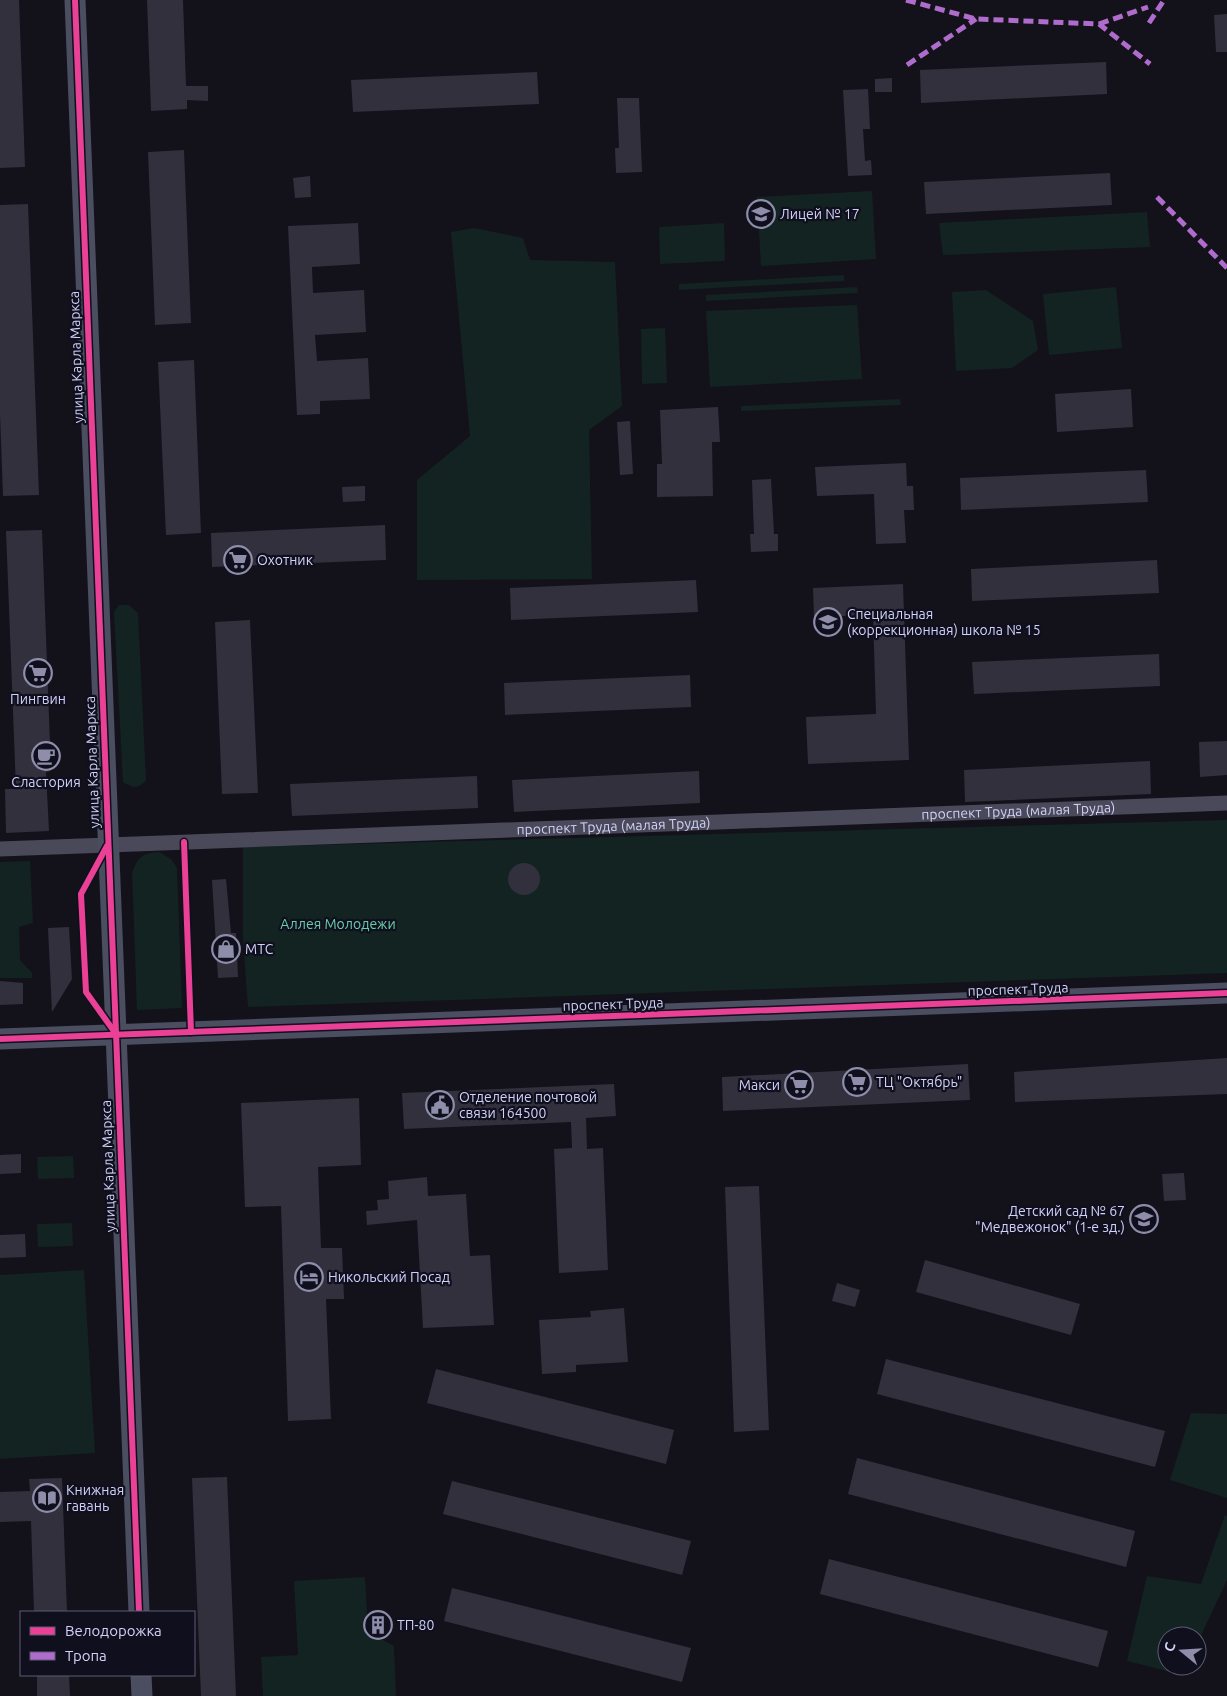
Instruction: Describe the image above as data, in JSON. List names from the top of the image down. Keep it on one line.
{"streets":{"street":["улица Карла Маркса","проспект Труда (малая Труда)","проспект Труда"]},"crossings":[["улица Карла Маркса","проспект Труда (малая Труда)"],["улица Карла Маркса","проспект Труда"]],"parks":["Аллея Молодежи"],"places":{"school or university":["Лицей № 17","Специальная (коррекционная) школа № 15","Детский сад № 67 \"Медвежонок\" (1-е зд.)"],"supermarket":["Охотник","Пингвин","ТЦ \"Октябрь\"","Макси"],"cafe":["Сластория"],"shop":["МТС"],"public building":["Отделение почтовой связи 164500"],"hotel":["Никольский Посад"],"library":["Книжная гавань"],"building":["ТП-80"]},"legend":["Велодорожка","Тропа"],"north":"left"}
